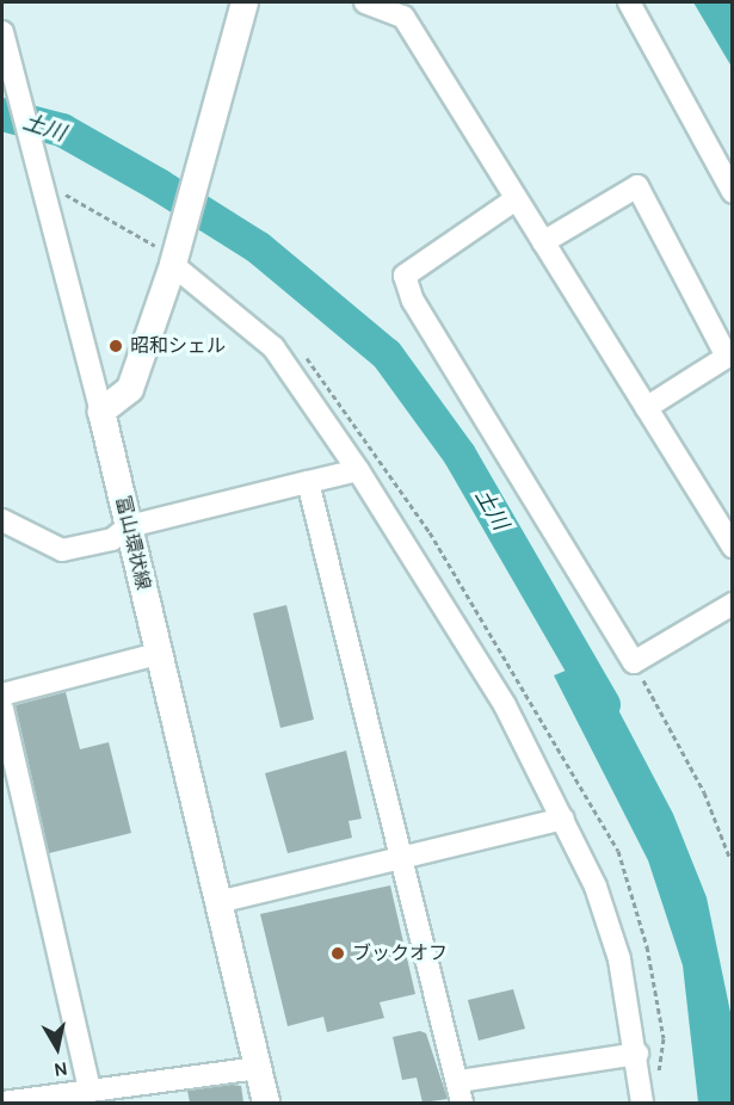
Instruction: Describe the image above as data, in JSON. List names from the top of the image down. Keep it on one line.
{"streets":{"main road":["富山環状線"]},"water":["土川"],"places":["昭和シェル","ブックオフ"],"north":"bottom"}
